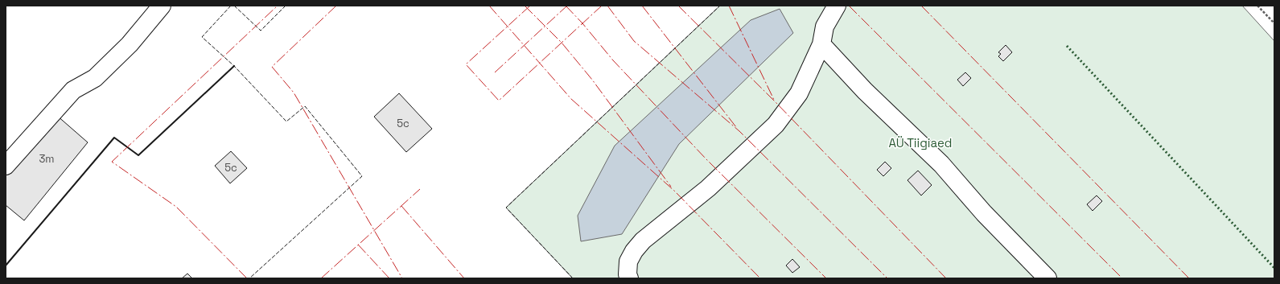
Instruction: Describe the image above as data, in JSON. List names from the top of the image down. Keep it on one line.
{"parks":["AÜ Tiigiaed"],"house_numbers":["5c","3m","5c"]}
